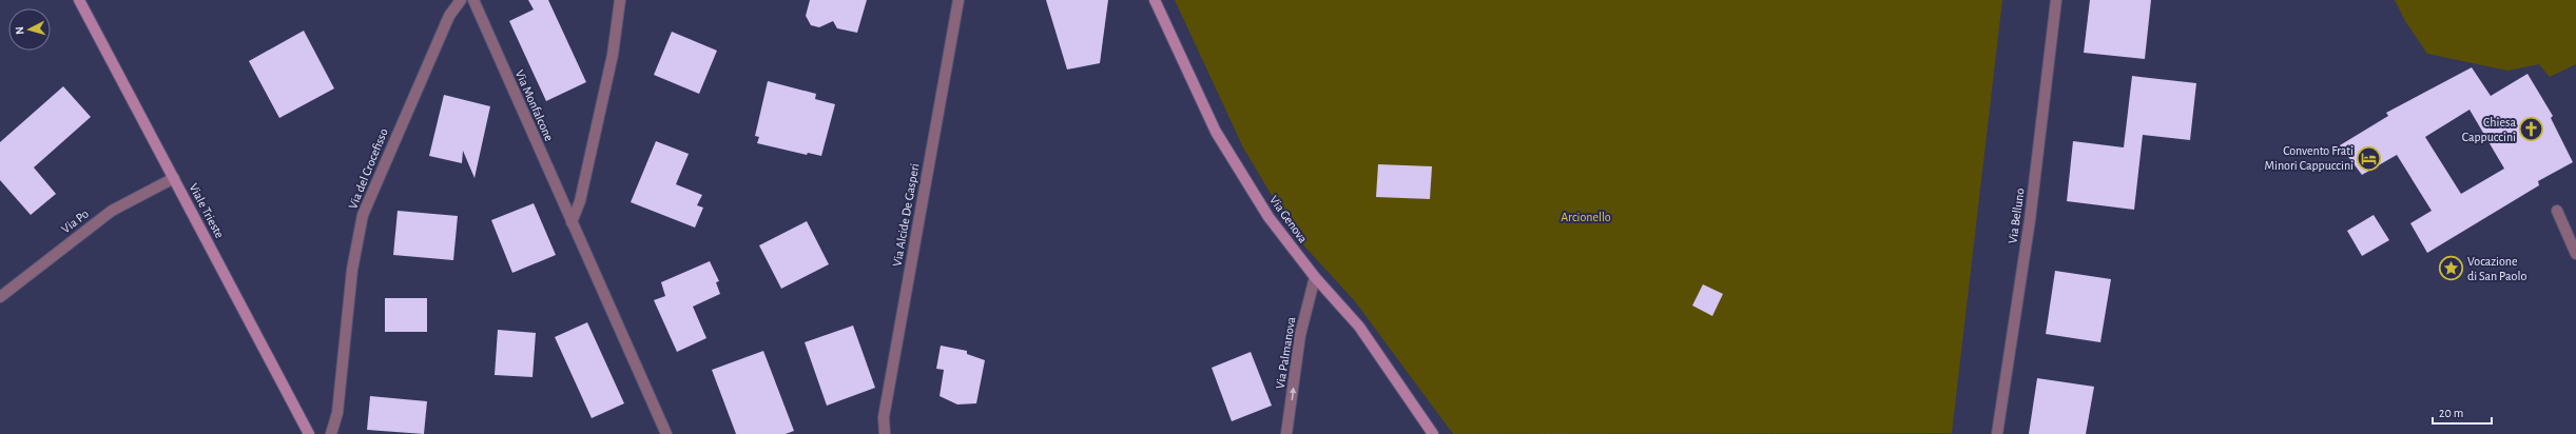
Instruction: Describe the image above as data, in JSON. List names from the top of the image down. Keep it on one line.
{"streets":{"main road":["Viale Trieste","Via Genova"],"street":["Via Monfalcone","Via del Crocefisso","Via Alcide De Gasperi","Via Belluno","Via Po","Via Palmanova"]},"crossings":[["Viale Trieste","Via Po"],["Via Genova","Via Palmanova"]],"one_way":["Via Palmanova"],"parks":["Arcionello"],"places":{"church":["Chiesa Cappuccini"],"hotel":["Convento Frati Minori Cappuccini"],"place":["Vocazione di San Paolo"]},"scale_bar":"20 m","north":"left"}
